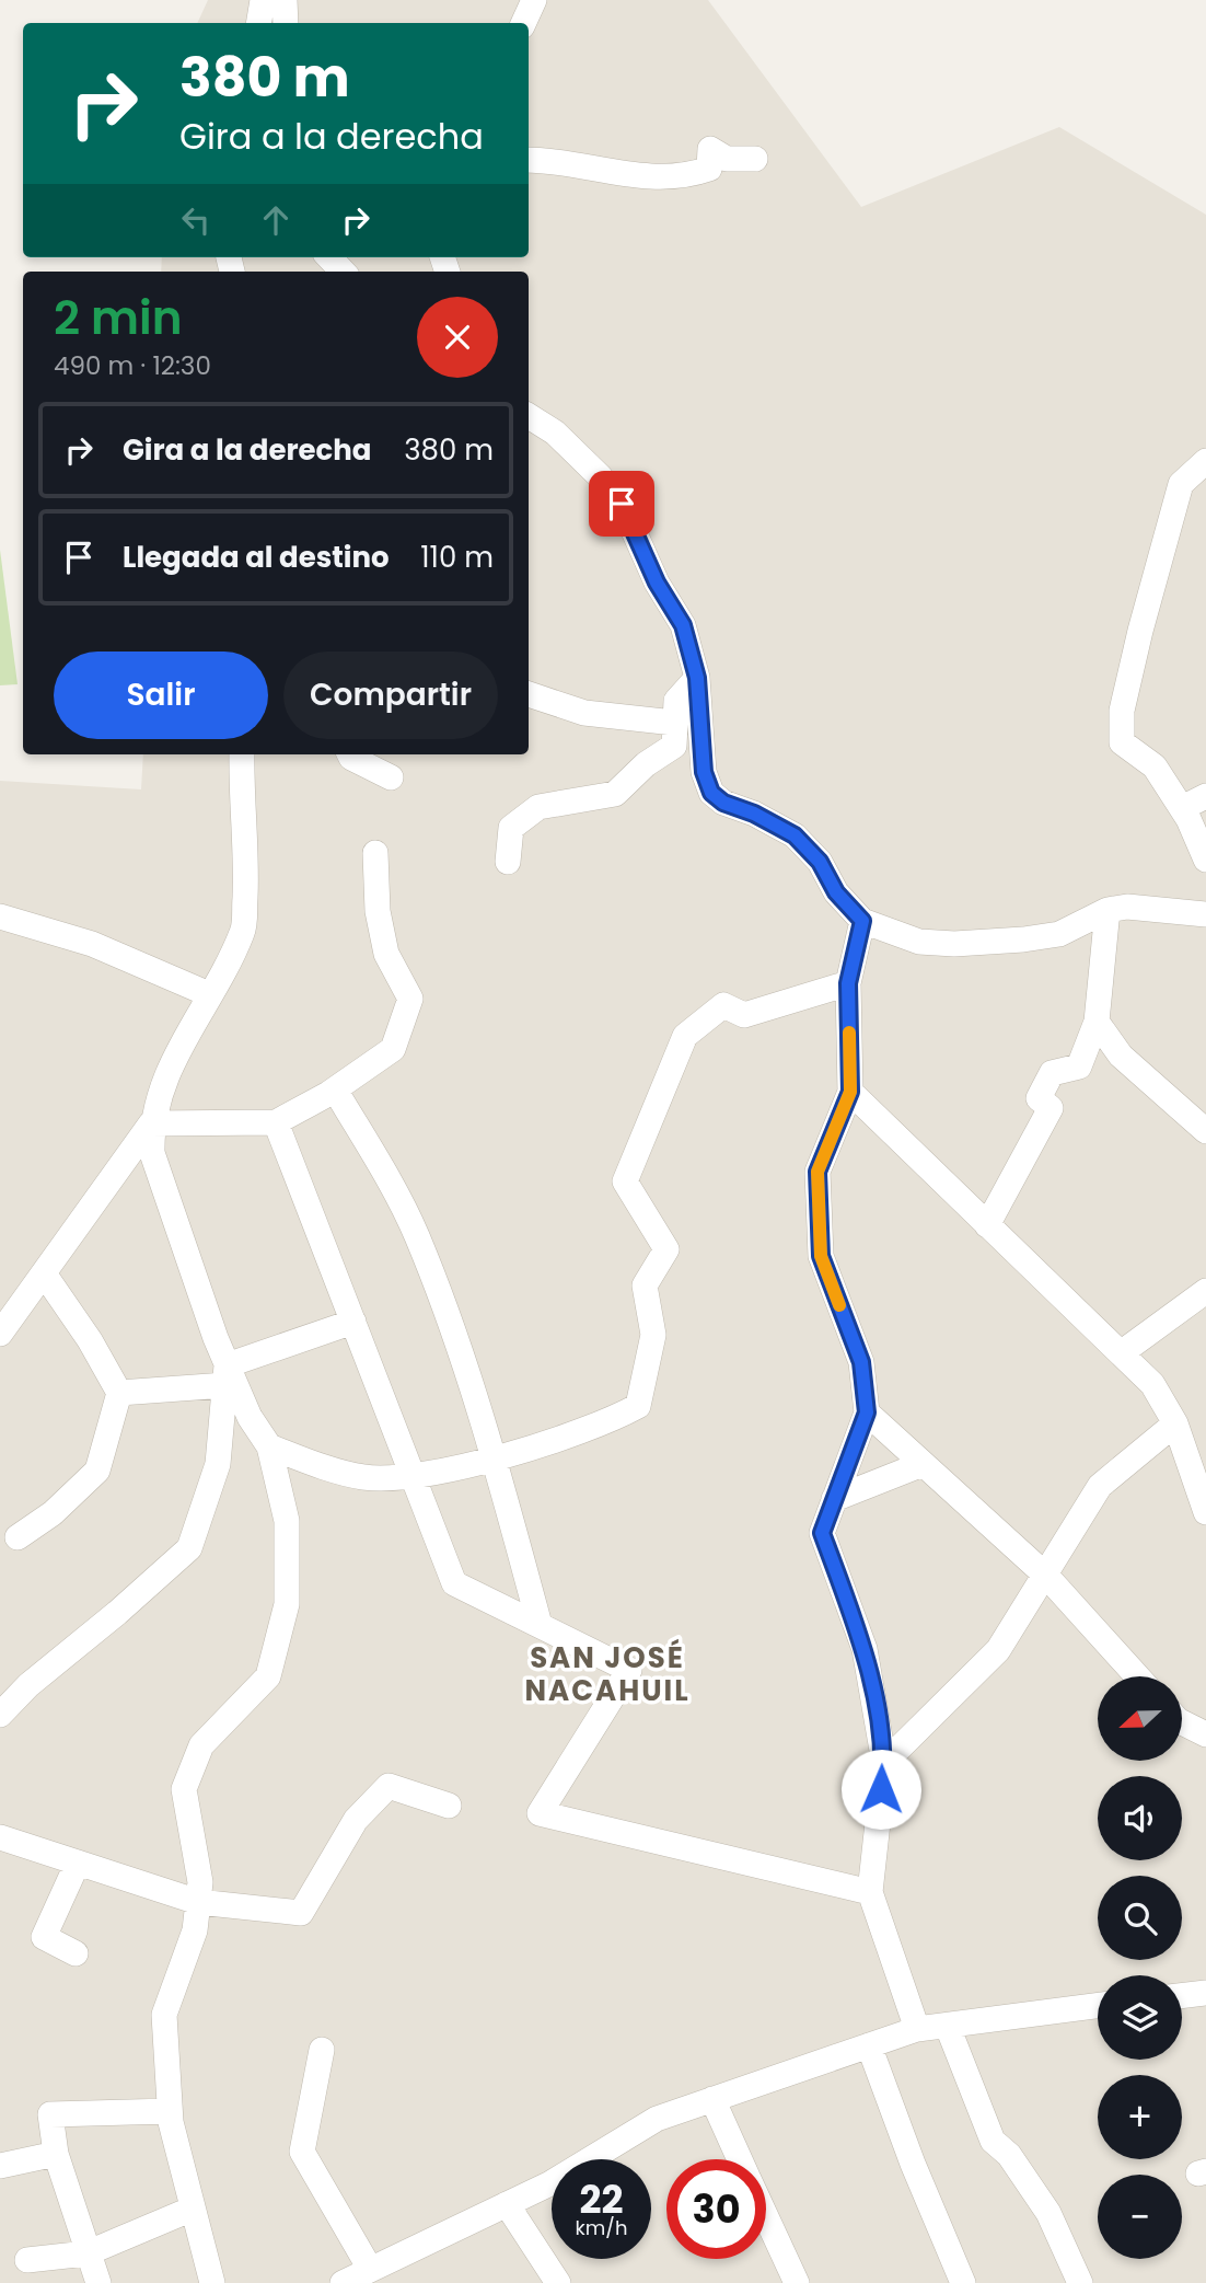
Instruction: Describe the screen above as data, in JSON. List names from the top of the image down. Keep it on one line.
{"districts":["SAN JOSÉ NACAHUIL"],"north":"left","page":{"turn":["380 m","Gira a la derecha"],"heading":["2 min","490 m · 12:30"],"list":[{"name":"Gira a la derecha","value":"380 m"},{"name":"Llegada al destino","value":"110 m"}],"buttons":["Salir","Compartir"],"map_buttons":["+","−"],"speed":"22 km/h","limit":"30"}}
